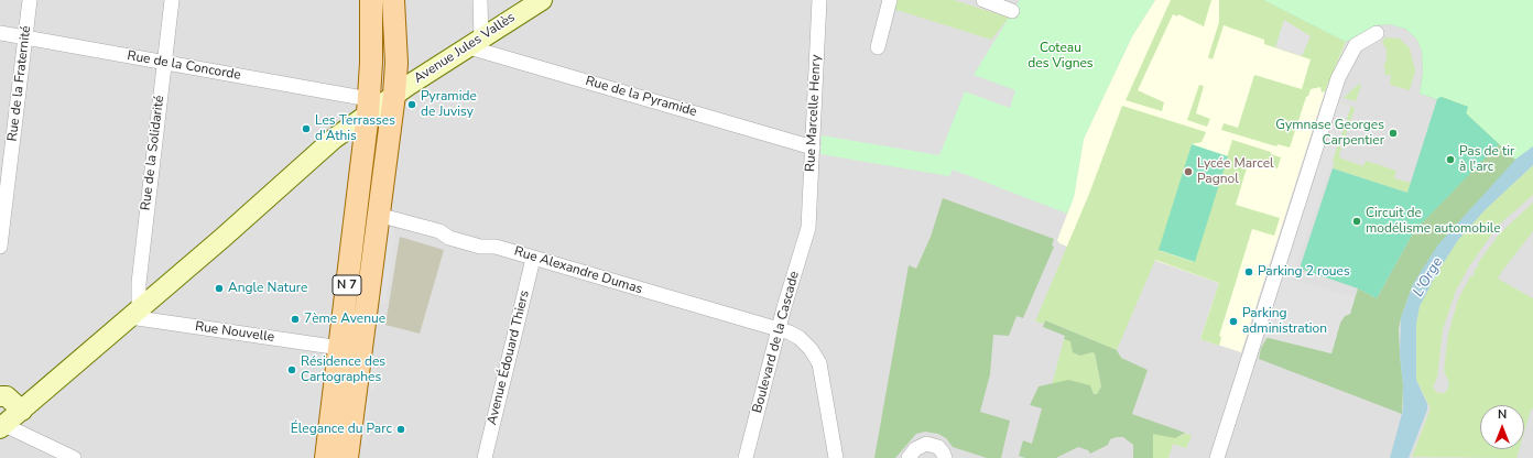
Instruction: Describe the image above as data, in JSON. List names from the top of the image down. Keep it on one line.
{"streets":{"main road":["Avenue Jules Vallès","N 7"],"street":["Rue de la Concorde","Rue de la Fraternité","Rue de la Pyramide","Rue Marcelle Henry","Rue de la Solidarité","Rue Alexandre Dumas","Rue Nouvelle","Boulevard de la Cascade","Avenue Édouard Thiers"]},"crossings":[["Avenue Jules Vallès","Rue de la Concorde"],["Avenue Jules Vallès","Rue de la Pyramide"],["Avenue Jules Vallès","Rue de la Solidarité"],["Avenue Jules Vallès","N 7"],["Avenue Jules Vallès","Rue Nouvelle"],["Rue de la Concorde","Rue de la Fraternité"],["Rue de la Concorde","Rue de la Solidarité"],["Rue de la Concorde","N 7"],["Rue de la Pyramide","Rue Marcelle Henry"],["Rue Marcelle Henry","Boulevard de la Cascade"],["Rue de la Solidarité","Rue Nouvelle"],["Rue Alexandre Dumas","N 7"],["Rue Alexandre Dumas","Boulevard de la Cascade"],["Rue Alexandre Dumas","Avenue Édouard Thiers"],["N 7","Rue Nouvelle"]],"water":["L'Orge"],"parks":["Coteau des Vignes"],"places":["Pyramide de Juvisy","Les Terrasses d'Athis","Gymnase Georges Carpentier","Pas de tir à l'arc","Lycée Marcel Pagnol","Circuit de modélisme automobile","Parking 2 roues","Angle Nature","7ème Avenue","Parking administration","Résidence des Cartographes","Élegance du Parc"],"north":"top"}
